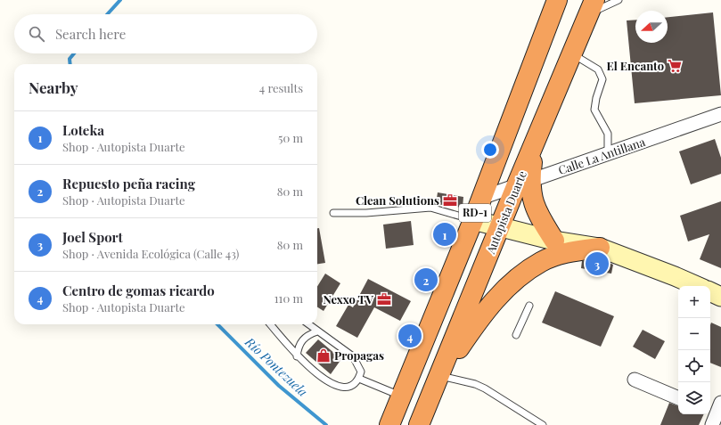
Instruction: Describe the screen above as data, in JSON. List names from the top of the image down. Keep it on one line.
{"streets":{"highway":["Autopista Duarte","RD-1"],"street":["Calle La Antillana"]},"crossings":[["Calle La Antillana","Autopista Duarte"],["Calle La Antillana","RD-1"]],"water":["Río Pontezuela"],"places":{"supermarket":["El Encanto"],"office":["Clean Solutions","Nexxo TV"],"shop":["Propagas"]},"north":"left","page":{"search":"Search here","heading":["Nearby","4 results"],"list":[{"mark":"1","name":"Loteka","note":"Shop · Autopista Duarte","value":"50 m"},{"mark":"2","name":"Repuesto peña racing","note":"Shop · Autopista Duarte","value":"80 m"},{"mark":"3","name":"Joel Sport","note":"Shop · Avenida Ecológica (Calle 43)","value":"80 m"},{"mark":"4","name":"Centro de gomas ricardo","note":"Shop · Autopista Duarte","value":"110 m"}],"pins":["1","3","2","4"],"map_buttons":["+","−"]}}
